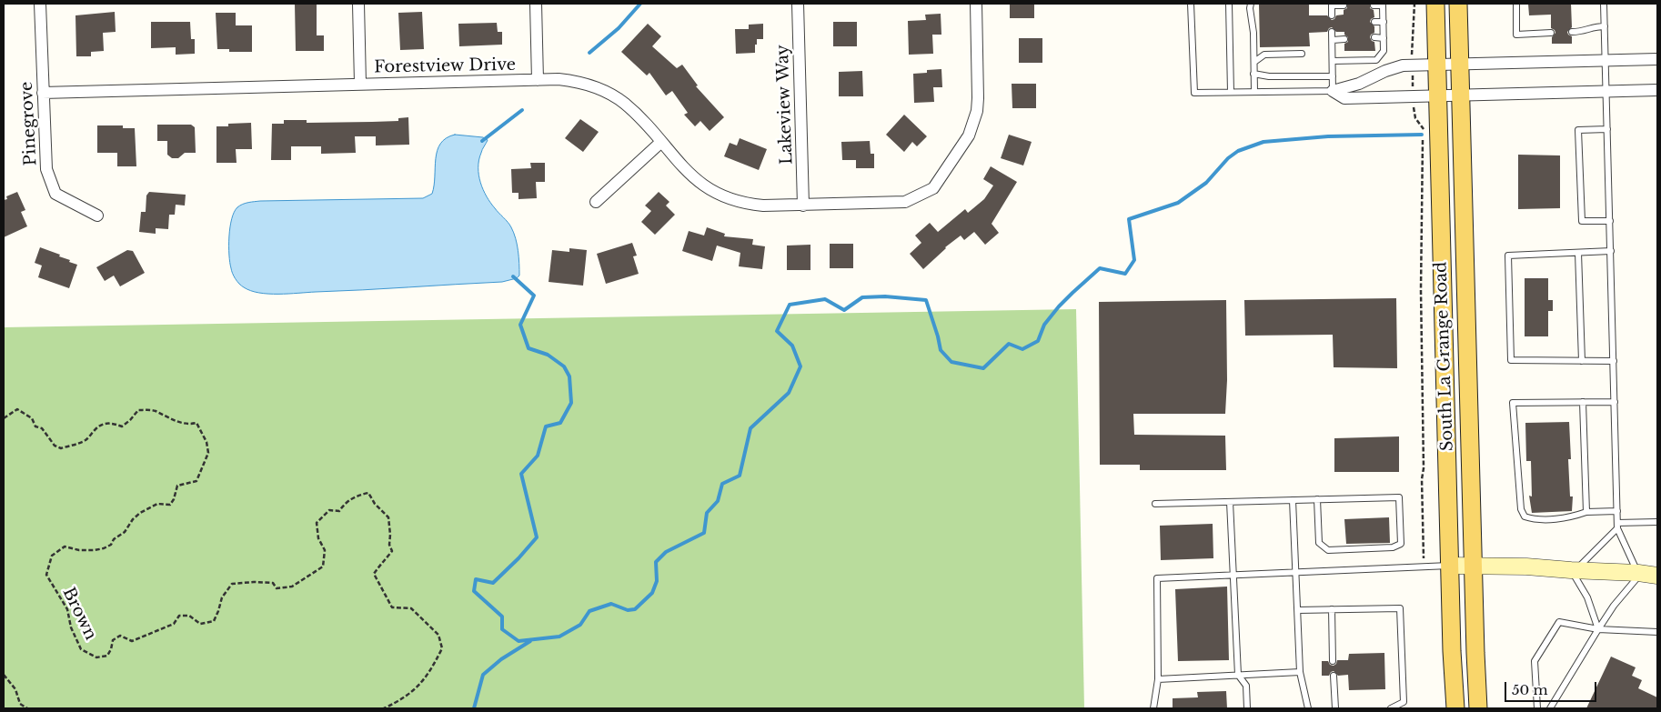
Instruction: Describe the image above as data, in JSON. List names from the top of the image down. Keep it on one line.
{"streets":{"main road":["South La Grange Road"],"street":["Forestview Drive","Lakeview Way","Pinegrove"],"path":["Brown"]},"crossings":[["Forestview Drive","Lakeview Way"],["Forestview Drive","Pinegrove"]],"scale_bar":"50 m"}
